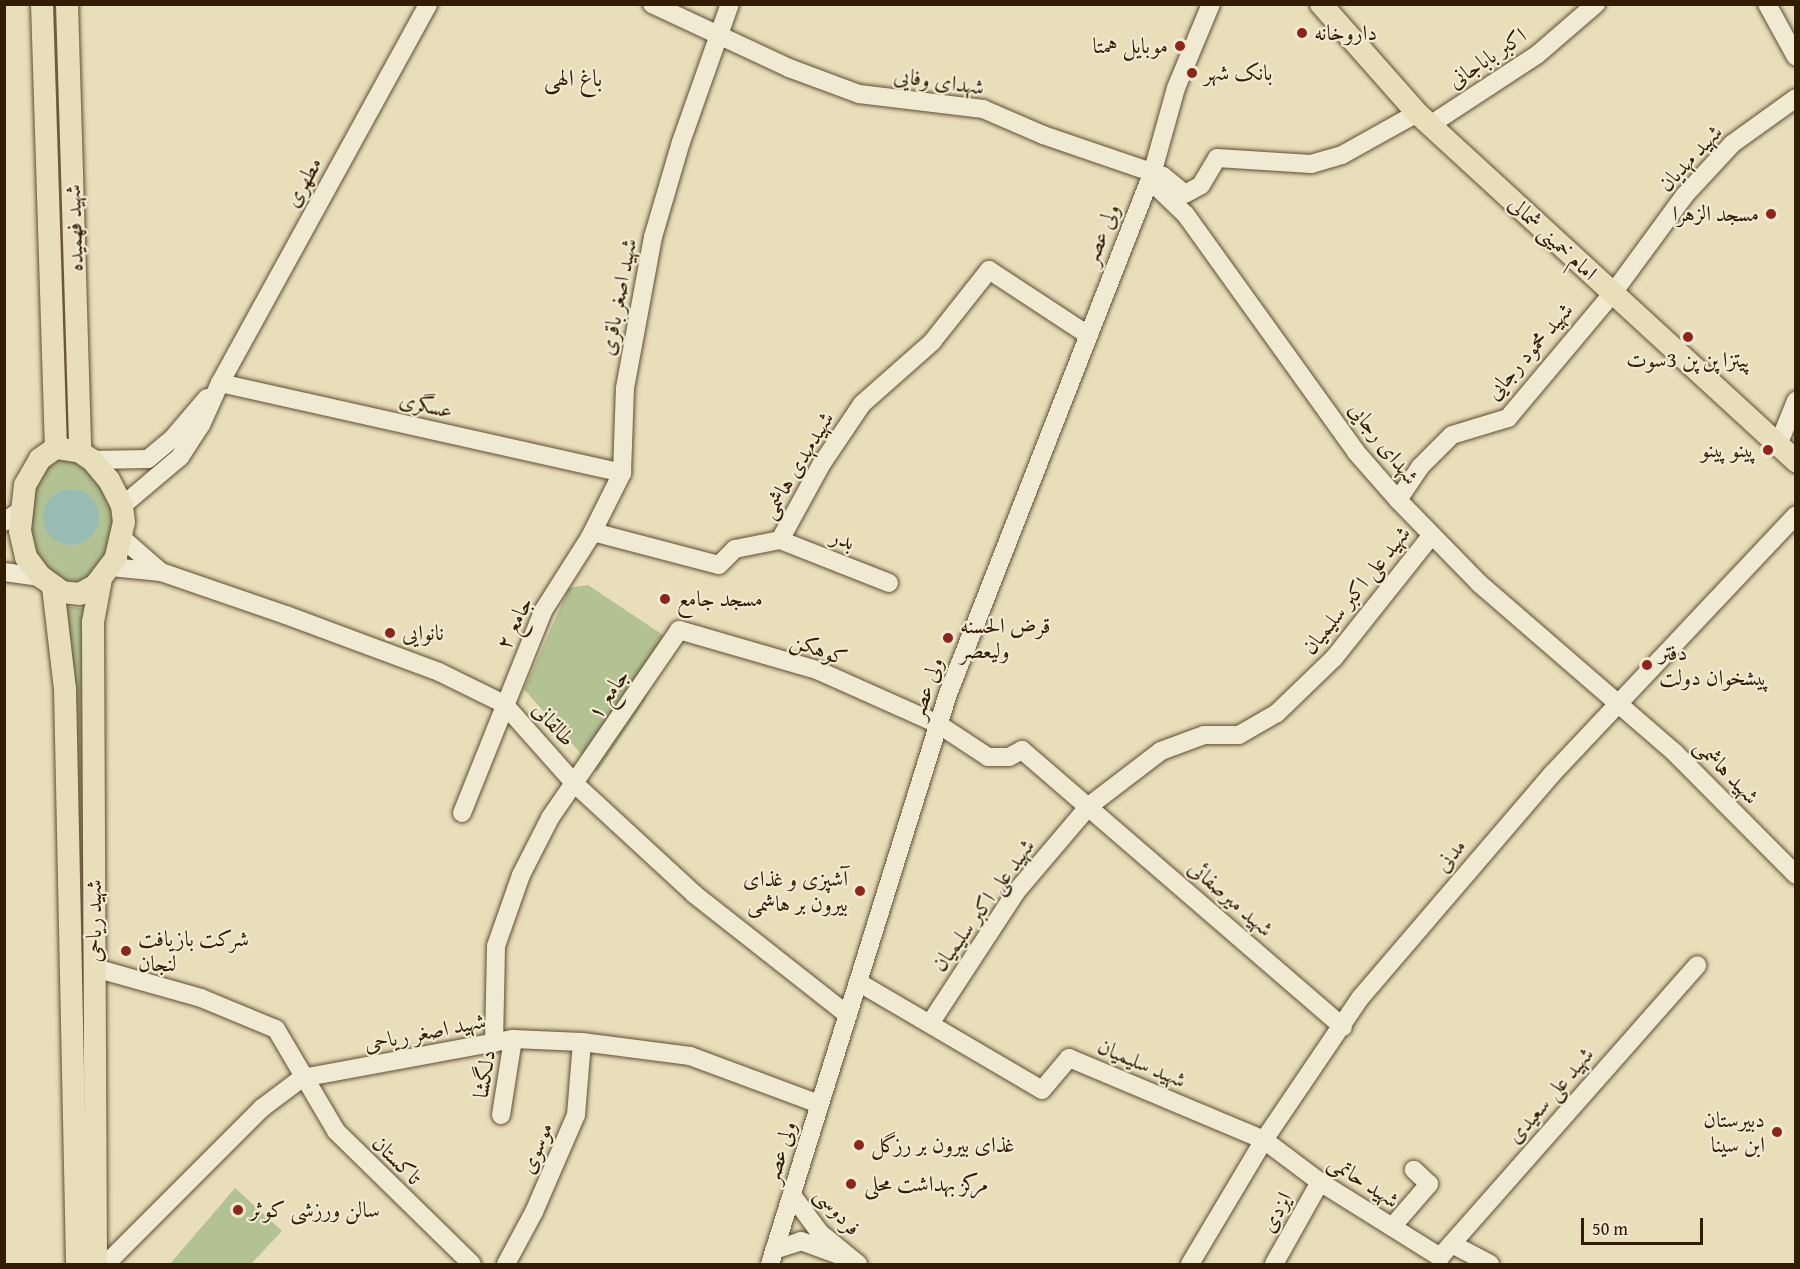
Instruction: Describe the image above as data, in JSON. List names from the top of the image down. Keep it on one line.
{"streets":{"main road":["شهید فهمیده","امام خمینی شمالی","شهید ریاحی"],"street":["اکبر باباجانی","شهدای وفایی","شهید مهدیان","مطهری","ولی عصر","شهید اصغر باقری","شهید محمود رجایی","عسگری","شهدای رجایی","شهیدمهدی هاشمی","بدر","شهید علی اکبر سلیمیان","جامع ۲","کوهکن","جامع ۱","طالقانی","شهید هاشمی","مدنی","شهید میرصفائی","شهید اصغر ریاحی","شهید سلیمیان","دلگشا","شهید علی سعیدی","موسوی","تاکستان","شهید حاتمی","فردوسی","ایزدی"]},"crossings":[["اکبر باباجانی","شهدای وفایی"],["اکبر باباجانی","امام خمینی شمالی"],["شهدای وفایی","ولی عصر"],["شهدای وفایی","شهید اصغر باقری"],["شهدای وفایی","شهدای رجایی"],["شهید مهدیان","امام خمینی شمالی"],["شهید مهدیان","شهید محمود رجایی"],["مطهری","عسگری"],["شهید فهمیده","شهید ریاحی"],["ولی عصر","شهدای رجایی"],["ولی عصر","شهیدمهدی هاشمی"],["ولی عصر","کوهکن"],["ولی عصر","طالقانی"],["ولی عصر","شهید اصغر ریاحی"],["ولی عصر","شهید سلیمیان"],["ولی عصر","فردوسی"],["امام خمینی شمالی","شهید محمود رجایی"],["شهید اصغر باقری","عسگری"],["شهید اصغر باقری","شهیدمهدی هاشمی"],["شهید اصغر باقری","جامع ۲"],["شهید محمود رجایی","شهدای رجایی"],["شهدای رجایی","شهید علی اکبر سلیمیان"],["شهدای رجایی","شهید هاشمی"],["شهدای رجایی","مدنی"],["شهیدمهدی هاشمی","بدر"],["شهید علی اکبر سلیمیان","کوهکن"],["شهید علی اکبر سلیمیان","شهید میرصفائی"],["شهید علی اکبر سلیمیان","شهید سلیمیان"],["جامع ۲","طالقانی"],["کوهکن","جامع ۱"],["کوهکن","شهید میرصفائی"],["جامع ۱","طالقانی"],["جامع ۱","شهید اصغر ریاحی"],["شهید هاشمی","مدنی"],["مدنی","شهید میرصفائی"],["مدنی","شهید سلیمیان"],["مدنی","شهید حاتمی"],["شهید ریاحی","تاکستان"],["شهید اصغر ریاحی","دلگشا"],["شهید اصغر ریاحی","موسوی"],["شهید اصغر ریاحی","تاکستان"],["شهید سلیمیان","شهید حاتمی"],["شهید علی سعیدی","شهید حاتمی"],["شهید حاتمی","ایزدی"]],"districts":["باغ الهی"],"places":["داروخانه","موبایل همتا","بانک شهر","مسجد الزهرا","پیتزا پن پن 3سوت","پینو پینو","مسجد جامع","نانوایی","قرض الحسنه ولیعصر","دفتر پیشخوان دولت","آشپزی و غذای بیرون بر هاشمی","شرکت بازیافت لنجان","دبیرستان ابن سینا","غذای بیرون بر رزگل","مرکز بهداشت محلی","سالن ورزشی کوثر"],"scale_bar":"50 m"}
